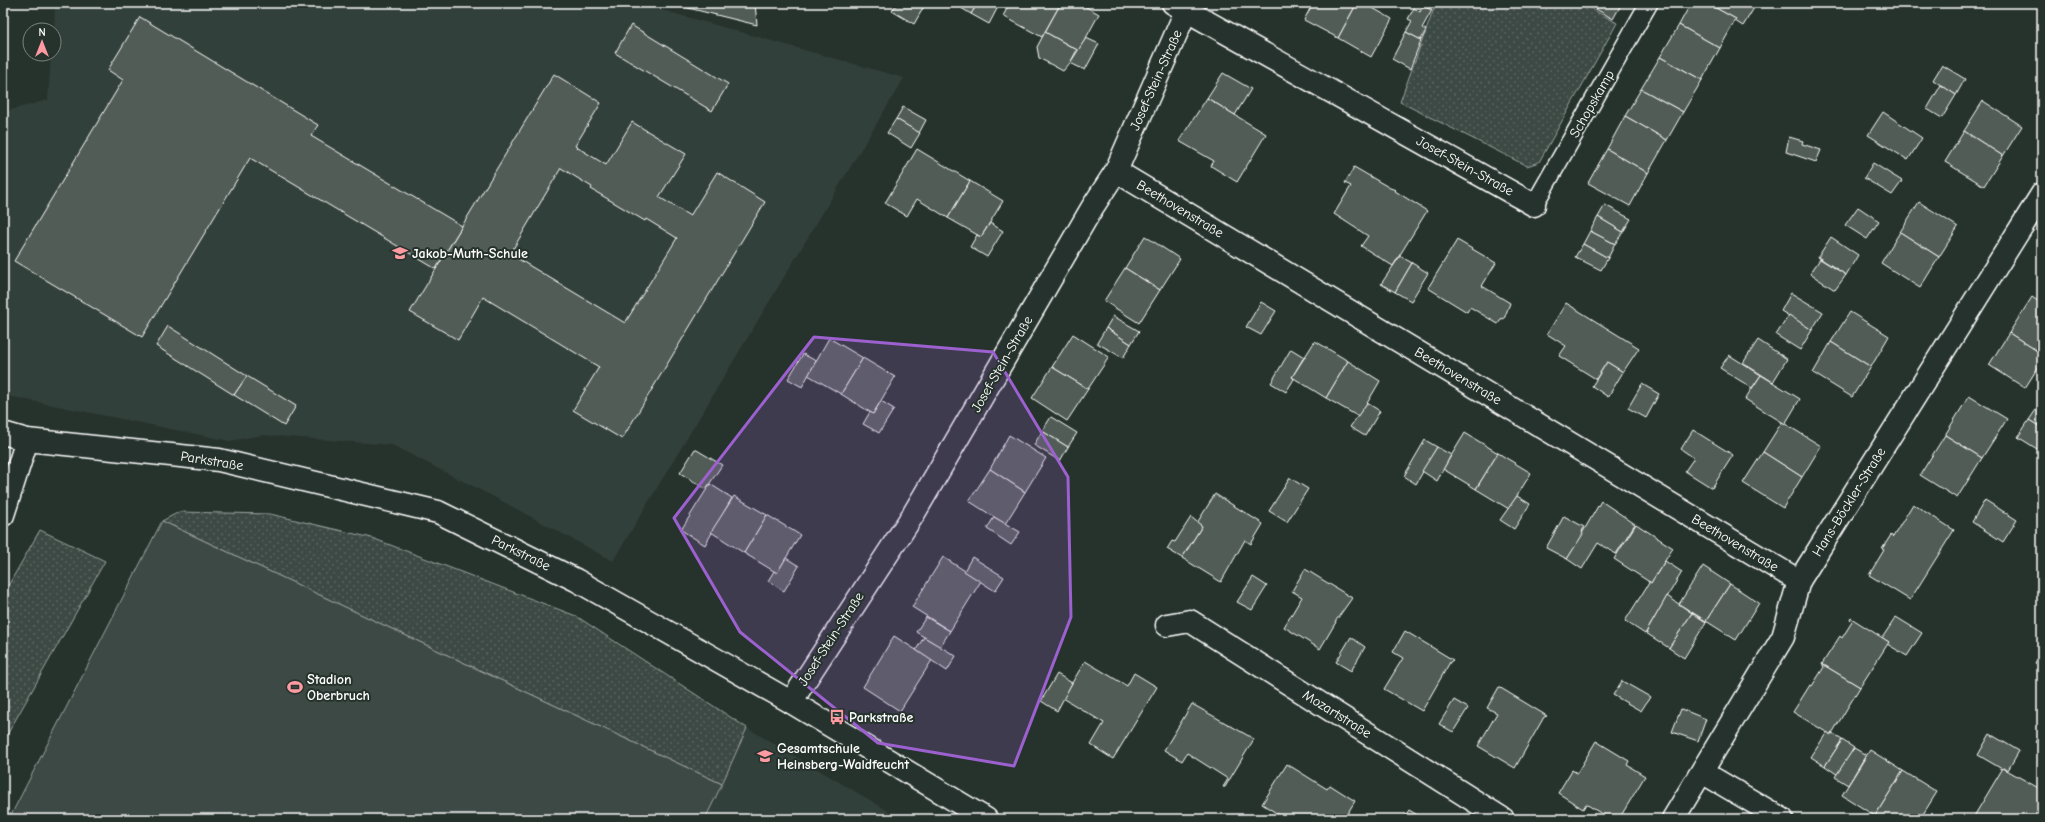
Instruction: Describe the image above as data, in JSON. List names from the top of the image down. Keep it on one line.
{"streets":{"street":["Josef-Stein-Straße","Beethovenstraße","Parkstraße","Hans-Böckler-Straße","Mozartstraße"],"lane":["Schopskamp"]},"crossings":[["Josef-Stein-Straße","Schopskamp"],["Josef-Stein-Straße","Beethovenstraße"],["Josef-Stein-Straße","Parkstraße"],["Beethovenstraße","Hans-Böckler-Straße"]],"places":{"school or university":["Jakob-Muth-Schule","Gesamtschule Heinsberg-Waldfeucht"],"sports":["Stadion Oberbruch"],"bus stop":["Parkstraße"]},"north":"top"}
